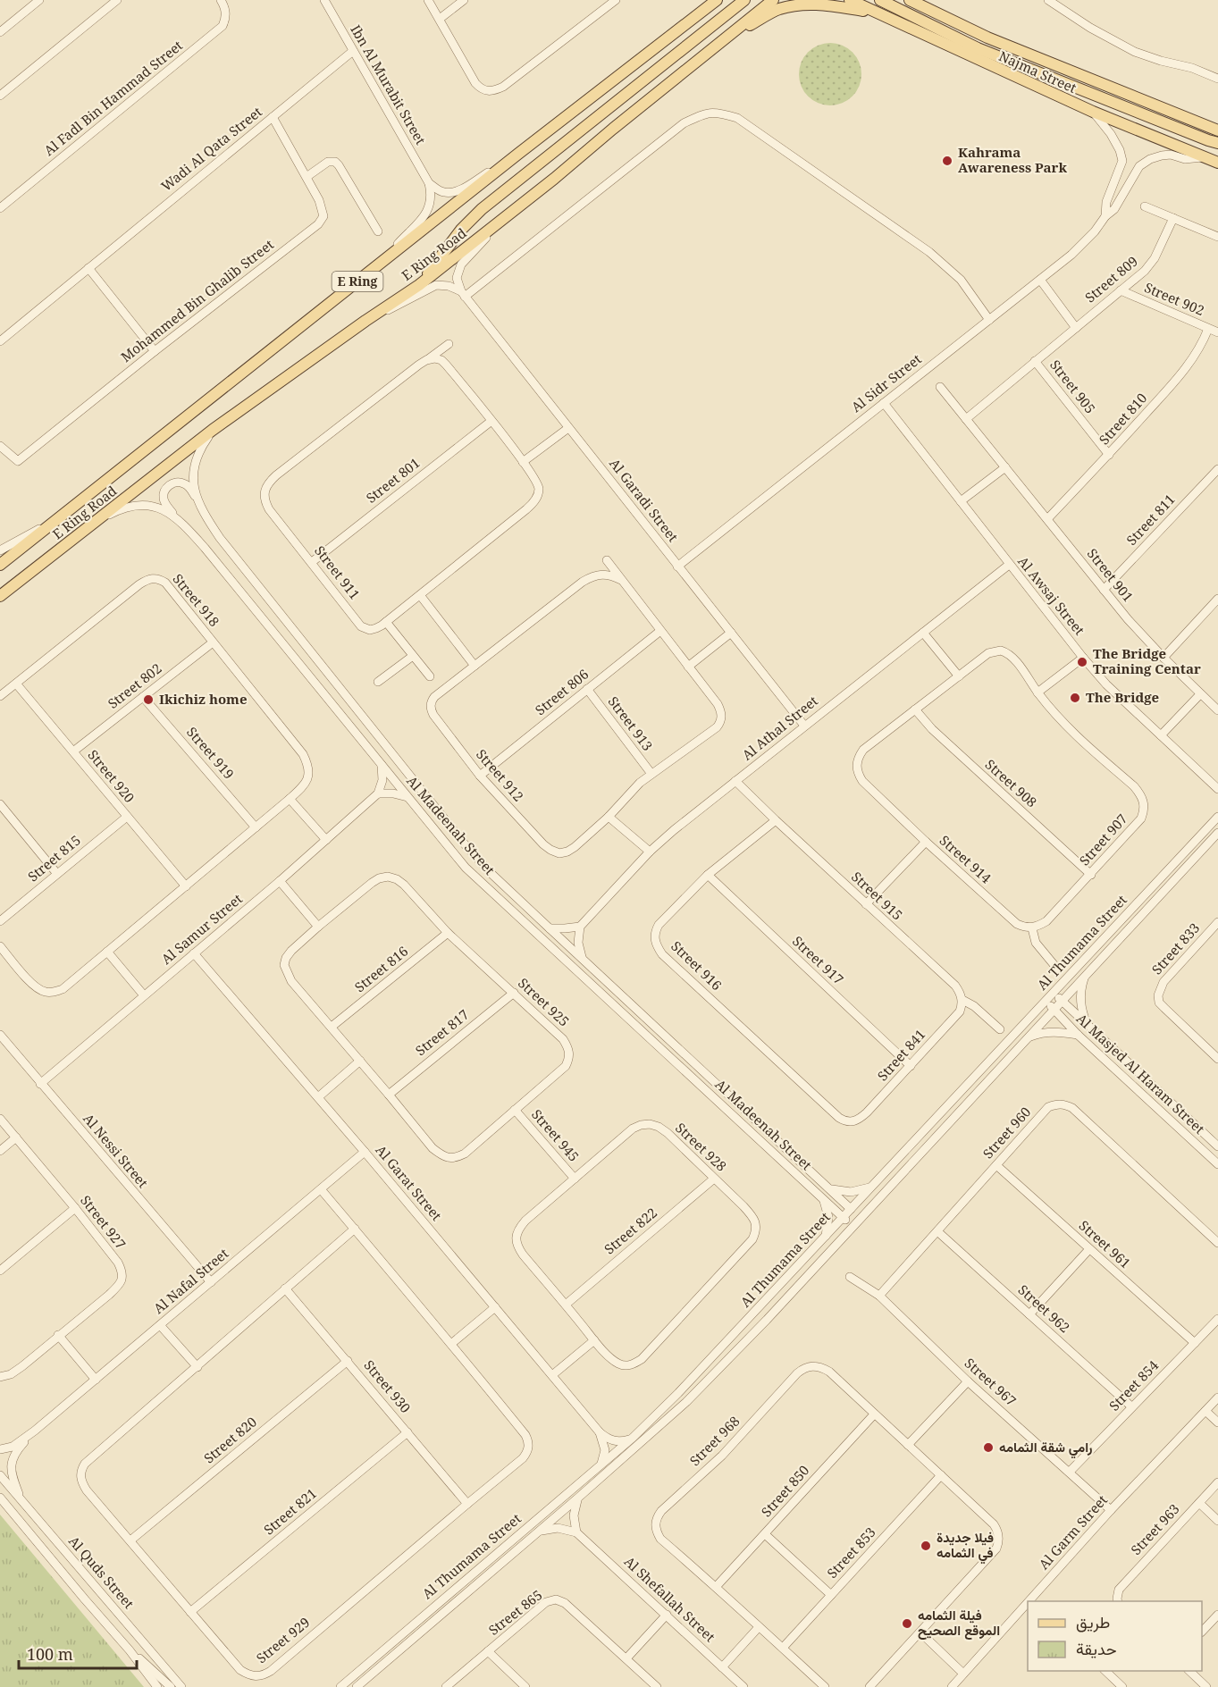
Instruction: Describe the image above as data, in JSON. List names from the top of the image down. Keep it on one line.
{"streets":{"main road":["Najma Street","E Ring Road","E Ring"],"street":["Ibn Al Murabit Street","Al Fadl Bin Hammad Street","Wadi Al Qata Street","Street 809","Street 902","Mohammed Bin Ghalib Street","Al Sidr Street","Street 905","Street 810","Street 801","Al Garadi Street","Street 811","Street 911","Street 901","Al Awsaj Street","Street 918","Street 802","Street 806","Street 913","Al Athal Street","Street 919","Street 912","Street 920","Street 908","Al Madeenah Street","Street 907","Street 815","Street 914","Street 915","Al Samur Street","Al Thumama Street","Street 833","Street 917","Street 916","Street 816","Street 925","Street 817","Street 841","Al Masjed Al Haram Street","Street 960","Street 945","Street 928","Al Nessi Street","Al Garat Street","Street 927","Street 822","Street 961","Al Nafal Street","Street 962","Street 967","Street 854","Street 930","Street 820","Street 968","Street 850","Street 821","Street 963","Al Garm Street","Street 853","Al Quds Street","Al Shefallah Street","Street 865","Street 929"]},"crossings":[["Najma Street","Al Sidr Street"],["Ibn Al Murabit Street","Wadi Al Qata Street"],["Ibn Al Murabit Street","E Ring Road"],["Wadi Al Qata Street","Mohammed Bin Ghalib Street"],["E Ring Road","Al Madeenah Street"],["Street 809","Street 902"],["Street 809","Street 905"],["Street 809","Street 901"],["Street 902","Street 810"],["Al Sidr Street","Al Garadi Street"],["Al Sidr Street","Al Awsaj Street"],["Street 905","Street 810"],["Street 810","Street 901"],["Street 801","Street 911"],["Al Garadi Street","Al Athal Street"],["Street 811","Street 901"],["Al Awsaj Street","Al Athal Street"],["Street 918","Street 802"],["Street 918","Street 919"],["Street 918","Street 920"],["Street 802","Street 919"],["Street 802","Street 920"],["Street 806","Street 913"],["Street 806","Street 912"],["Street 913","Street 912"],["Al Athal Street","Street 915"],["Street 920","Street 815"],["Street 908","Street 907"],["Al Madeenah Street","Al Thumama Street"],["Street 907","Street 914"],["Street 915","Street 916"],["Street 915","Street 841"],["Al Samur Street","Al Nessi Street"],["Al Samur Street","Al Garat Street"],["Al Thumama Street","Al Masjed Al Haram Street"],["Street 917","Street 916"],["Street 917","Street 841"],["Street 916","Street 841"],["Street 816","Street 925"],["Street 925","Street 817"],["Street 925","Street 945"],["Street 960","Street 961"],["Street 960","Street 962"],["Street 960","Street 967"],["Street 945","Street 928"],["Street 928","Street 822"],["Al Nessi Street","Al Nafal Street"],["Al Garat Street","Al Nafal Street"],["Street 961","Street 854"],["Al Nafal Street","Al Quds Street"],["Al Nafal Street","Street 929"],["Street 962","Street 854"],["Street 967","Street 854"],["Street 967","Al Garm Street"],["Street 930","Street 820"],["Street 930","Street 821"],["Street 930","Street 929"],["Street 820","Street 929"],["Street 968","Street 850"],["Street 968","Street 853"],["Street 821","Street 929"]],"places":["Kahrama Awareness Park","The Bridge Training Centar","The Bridge","Ikichiz home","رامي شقة الثمامه","فيلا جديدة في الثمامه","فيلة الثمامه الموقع الصحيح"],"legend":["طريق","حديقة"],"scale_bar":"100 m"}
